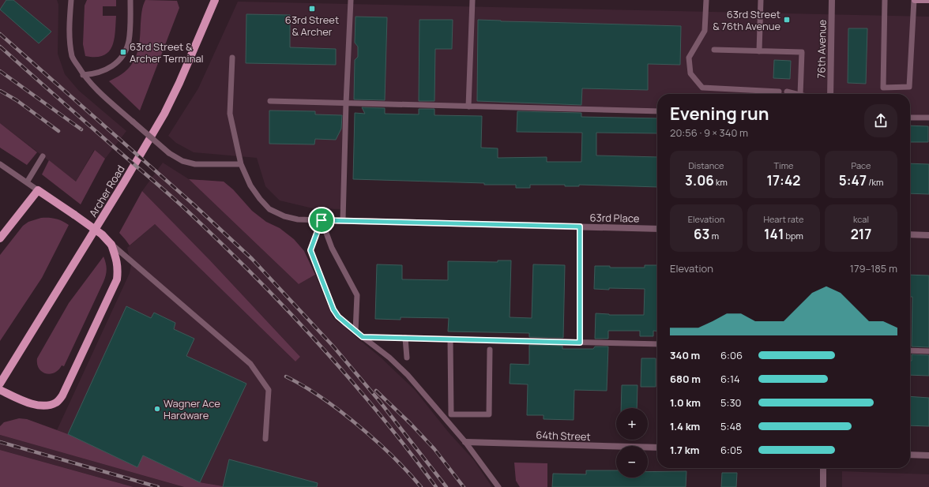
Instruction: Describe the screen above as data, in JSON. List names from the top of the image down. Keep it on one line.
{"streets":{"main road":["Archer Road"],"street":["76th Avenue","63rd Place","64th Street"]},"places":{"transit":["63rd Street & Archer","63rd Street & 76th Avenue","63rd Street & Archer Terminal"],"other":["Wagner Ace Hardware"]},"page":{"heading":["Evening run","20:56 · 9 × 340 m"],"stats":[["Distance","3.06 km"],["Time","17:42"],["Pace","5:47 /km"],["Elevation","63 m"],["Heart rate","141 bpm"],["kcal","217"]],"chart":["Elevation","179–185 m"],"list":[{"name":"340 m","note":"6:06"},{"name":"680 m","note":"6:14"},{"name":"1.0 km","note":"5:30"},{"name":"1.4 km","note":"5:48"},{"name":"1.7 km","note":"6:05"}],"map_buttons":["+","−"]}}
